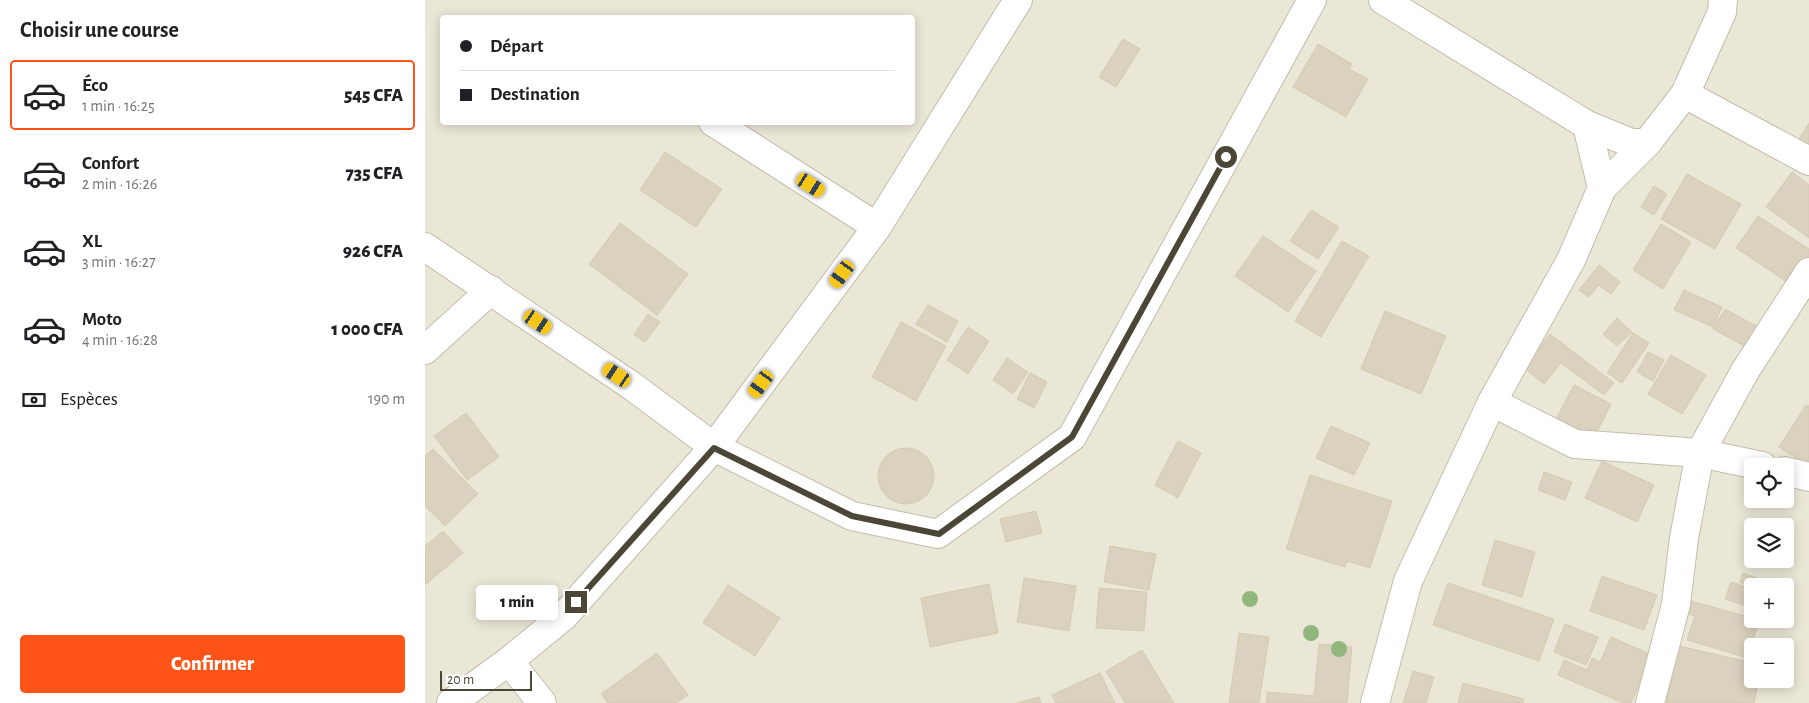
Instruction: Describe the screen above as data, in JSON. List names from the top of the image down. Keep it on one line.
{"scale_bar":"20 m","page":{"heading":"Choisir une course","banner":["Départ","Destination"],"list":[{"name":"Éco","note":"1 min · 16:25","value":"545 CFA"},{"name":"Confort","note":"2 min · 16:26","value":"735 CFA"},{"name":"XL","note":"3 min · 16:27","value":"926 CFA"},{"name":"Moto","note":"4 min · 16:28","value":"1 000 CFA"}],"pay":["Espèces","190 m"],"map_buttons":["+","−"],"bubble":"1 min","buttons":"Confirmer","scale":"20 m"}}
